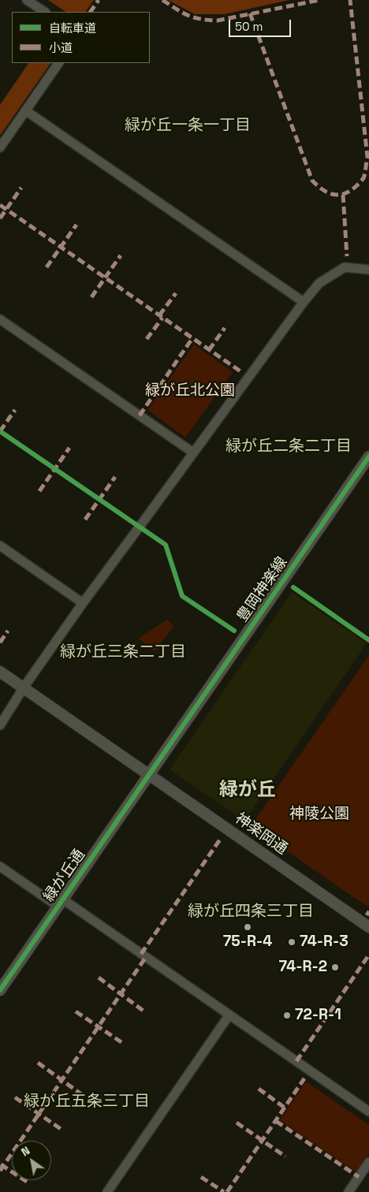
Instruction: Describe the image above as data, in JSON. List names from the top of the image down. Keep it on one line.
{"streets":{"street":["豊岡神楽線","神楽岡通","緑が丘通"]},"crossings":[["豊岡神楽線","神楽岡通"],["豊岡神楽線","緑が丘通"],["神楽岡通","緑が丘通"]],"districts":["緑が丘一条一丁目","緑が丘二条二丁目","緑が丘三条二丁目","緑が丘","緑が丘四条三丁目","緑が丘五条三丁目"],"parks":["緑が丘北公園","神陵公園"],"places":["75-R-4","74-R-3","74-R-2","72-R-1"],"legend":["自転車道","小道"],"scale_bar":"50 m","north":"top left"}
